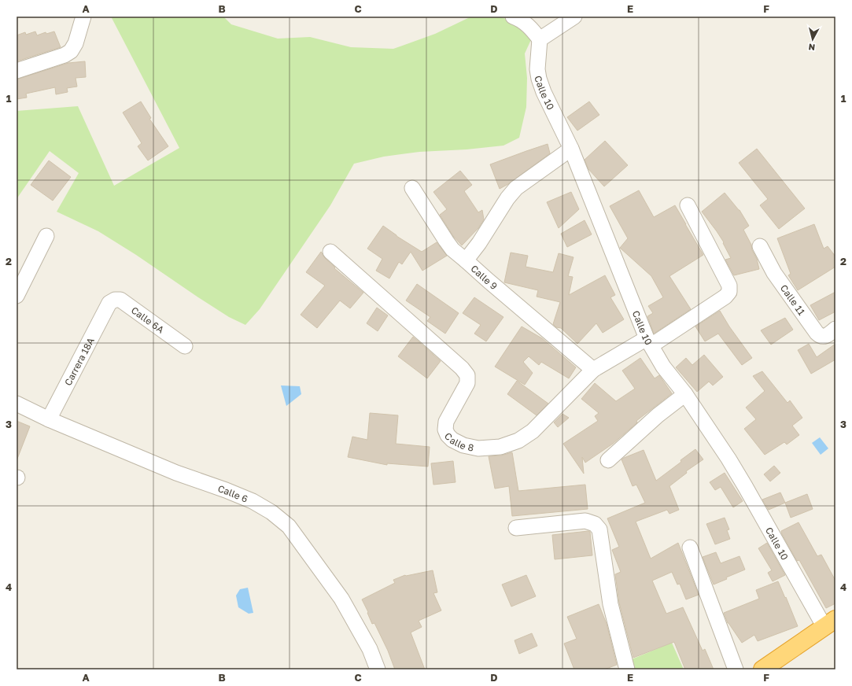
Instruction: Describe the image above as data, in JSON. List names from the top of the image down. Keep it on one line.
{"streets":{"street":["Calle 10","Calle 9","Calle 11","Calle 6A","Carrera 18A","Calle 8","Calle 6"]},"crossings":[["Calle 10","Calle 9"],["Calle 10","Calle 8"],["Calle 9","Calle 8"],["Calle 6A","Carrera 18A"],["Carrera 18A","Calle 6"]],"north":"bottom","grid":{"columns":["A","B","C","D","E","F"],"rows":["1","2","3","4"]}}
